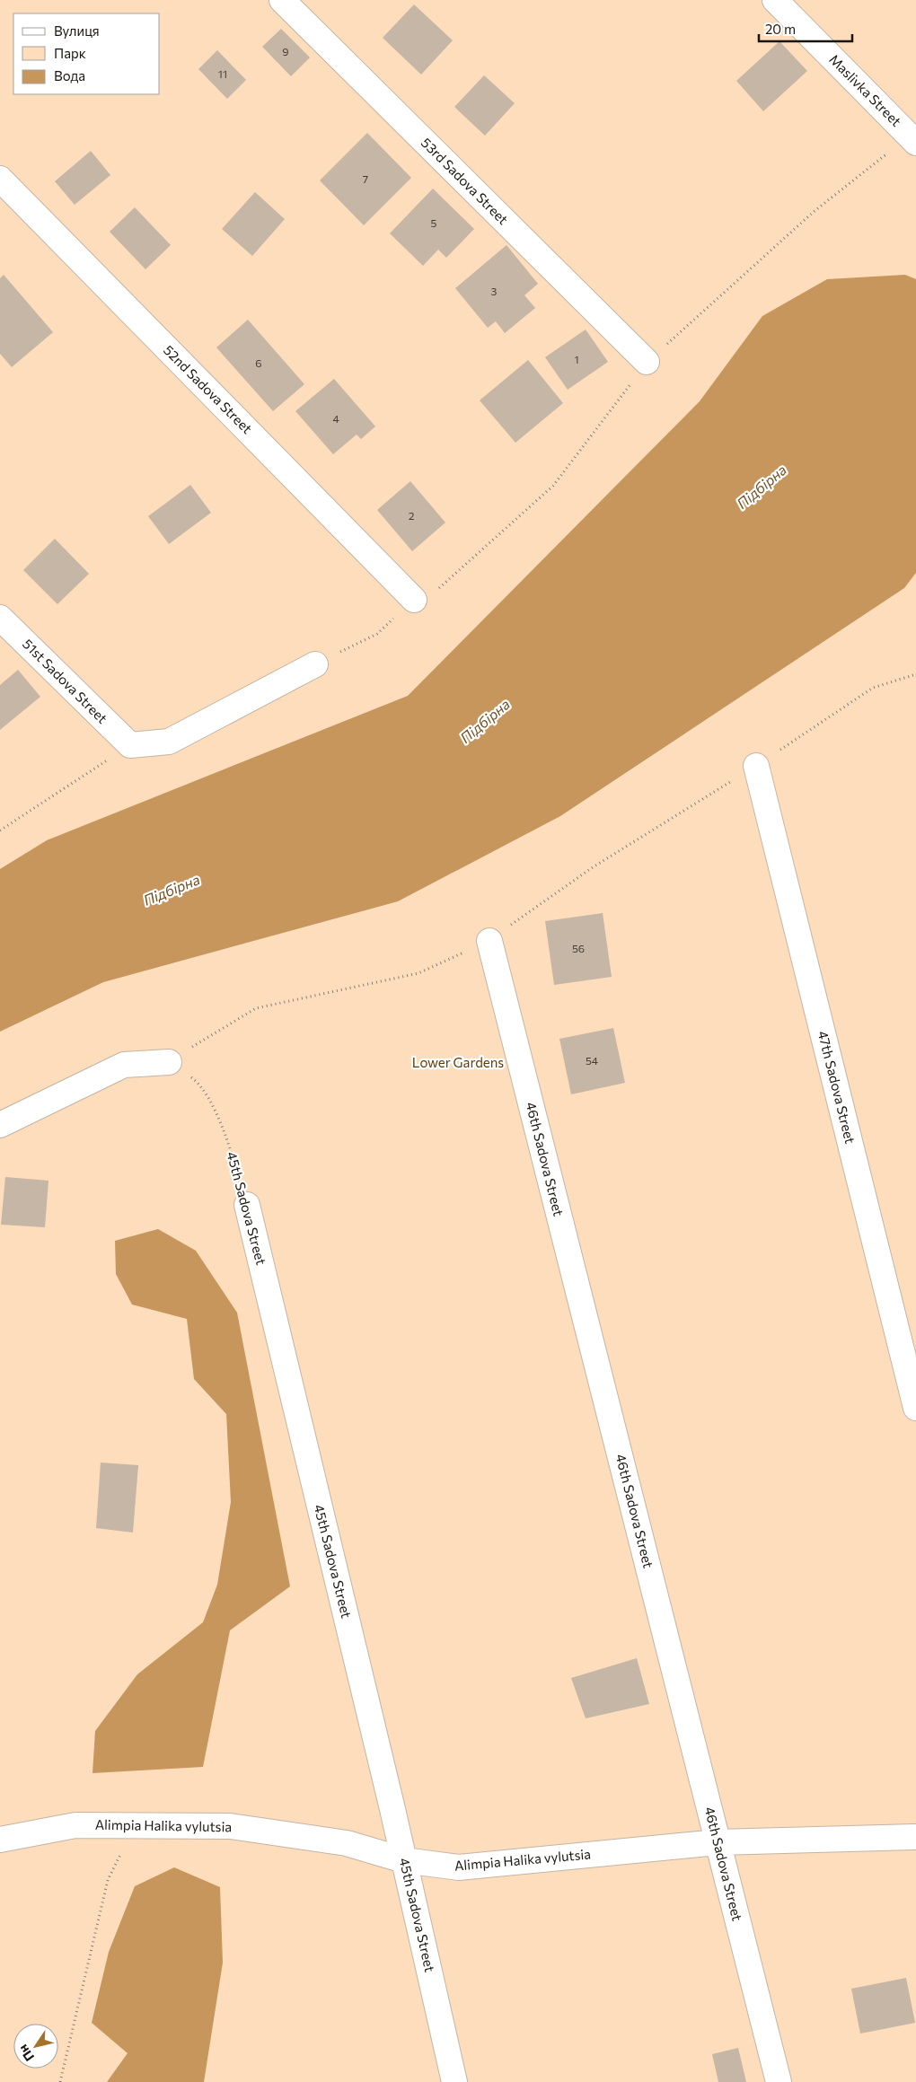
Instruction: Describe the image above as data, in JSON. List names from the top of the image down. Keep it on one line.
{"streets":{"street":["Maslivka Street","53rd Sadova Street","52nd Sadova Street","51st Sadova Street","47th Sadova Street","46th Sadova Street","45th Sadova Street","Alimpia Halika vylutsia"]},"crossings":[["46th Sadova Street","Alimpia Halika vylutsia"],["45th Sadova Street","Alimpia Halika vylutsia"]],"water":["Підбірна"],"parks":["Lower Gardens"],"house_numbers":["9","11","7","5","3","1","6","4","2","56","54"],"legend":["Вулиця","Парк","Вода"],"scale_bar":"20 m","north":"bottom left"}
